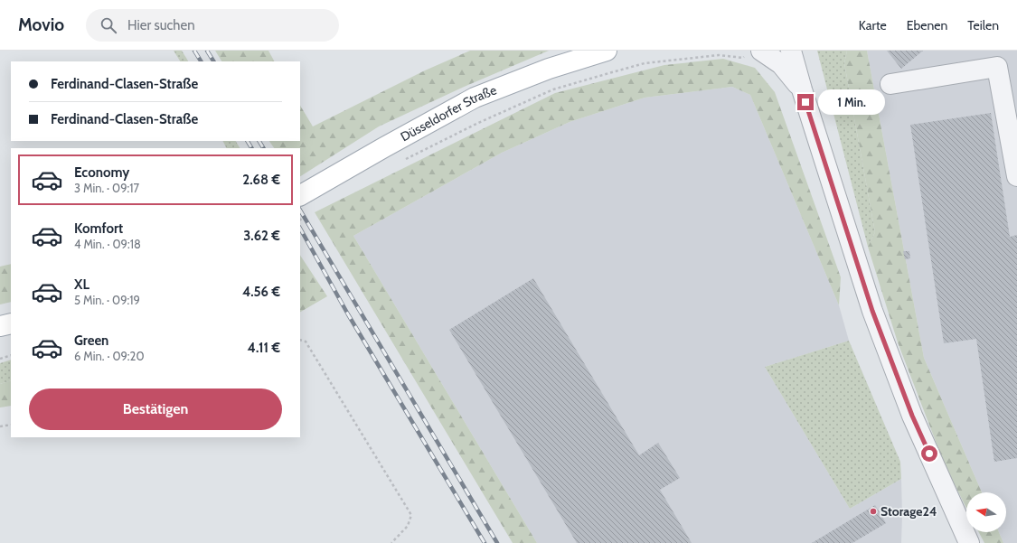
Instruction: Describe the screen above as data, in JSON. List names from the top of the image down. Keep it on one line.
{"streets":{"main road":["Düsseldorfer Straße"]},"places":["Storage24"],"north":"left","page":{"header":"Movio","search":"Hier suchen","nav":["Karte","Ebenen","Teilen"],"banner":["Ferdinand-Clasen-Straße","Ferdinand-Clasen-Straße"],"bubble":"1 Min.","list":[{"name":"Economy","note":"3 Min. · 09:17","value":"2.68 €"},{"name":"Komfort","note":"4 Min. · 09:18","value":"3.62 €"},{"name":"XL","note":"5 Min. · 09:19","value":"4.56 €"},{"name":"Green","note":"6 Min. · 09:20","value":"4.11 €"}],"buttons":"Bestätigen"}}
